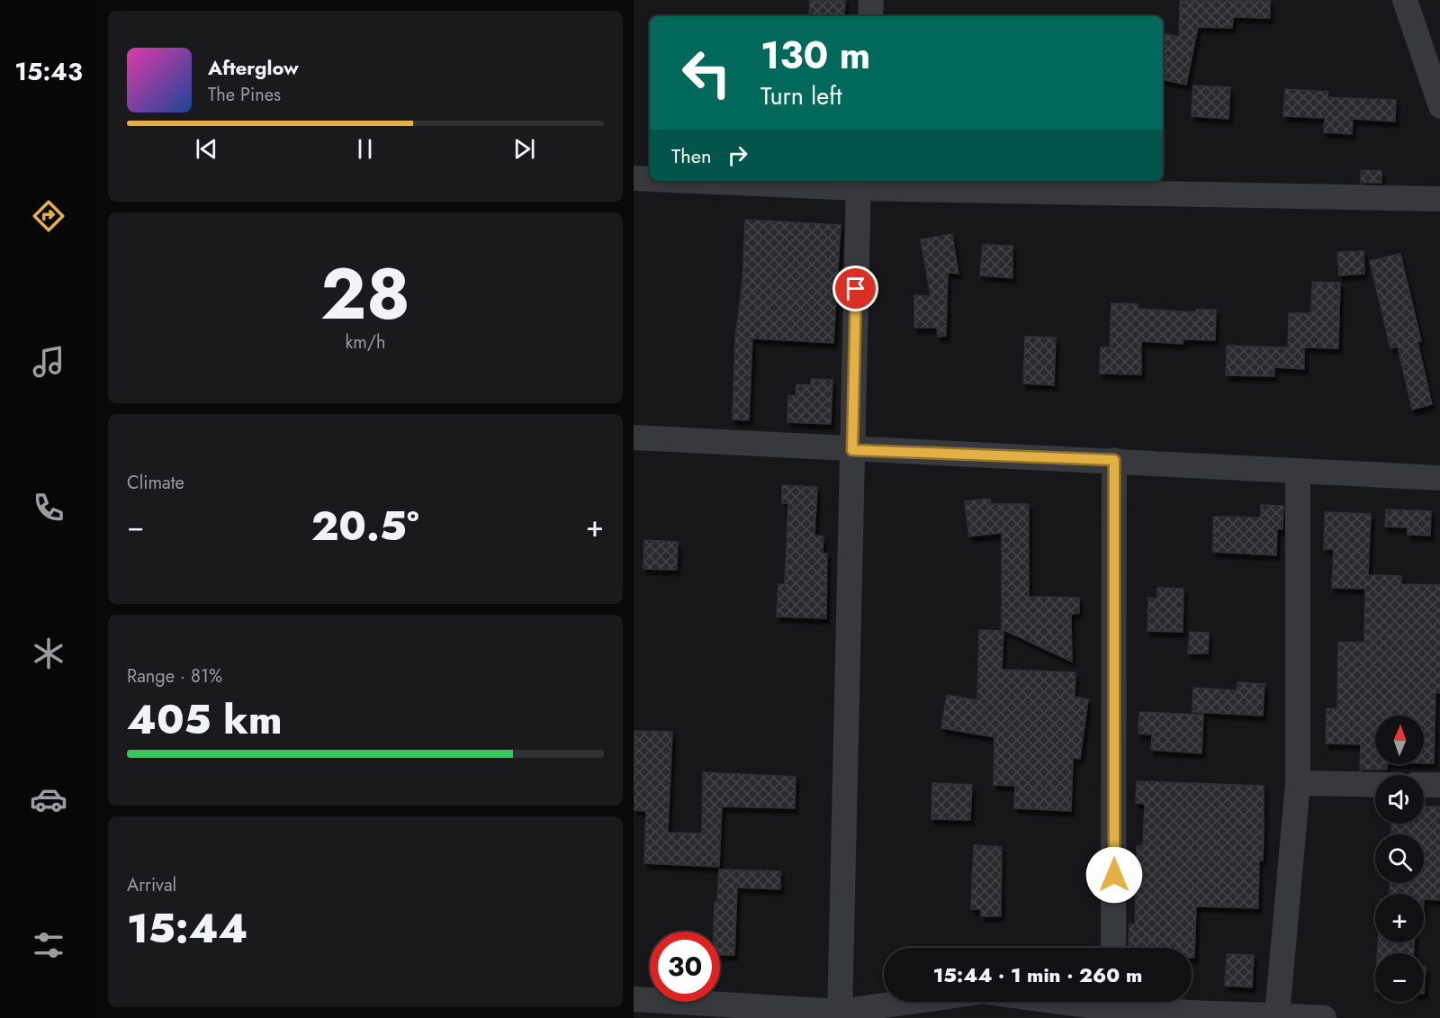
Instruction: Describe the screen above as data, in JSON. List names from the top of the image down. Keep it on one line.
{"north":"top","page":{"tabs":"15:43","turn":["130 m","Turn left"],"song":["Afterglow","The Pines"],"then":"Then","tile":[["28","km/h"],"Climate",["Range · 81%","405 km"],["Arrival","15:44"]],"heat":["−","20.5°","+"],"map_buttons":["+","−"],"limit":"30","trip":"15:44 · 1 min · 260 m"}}
